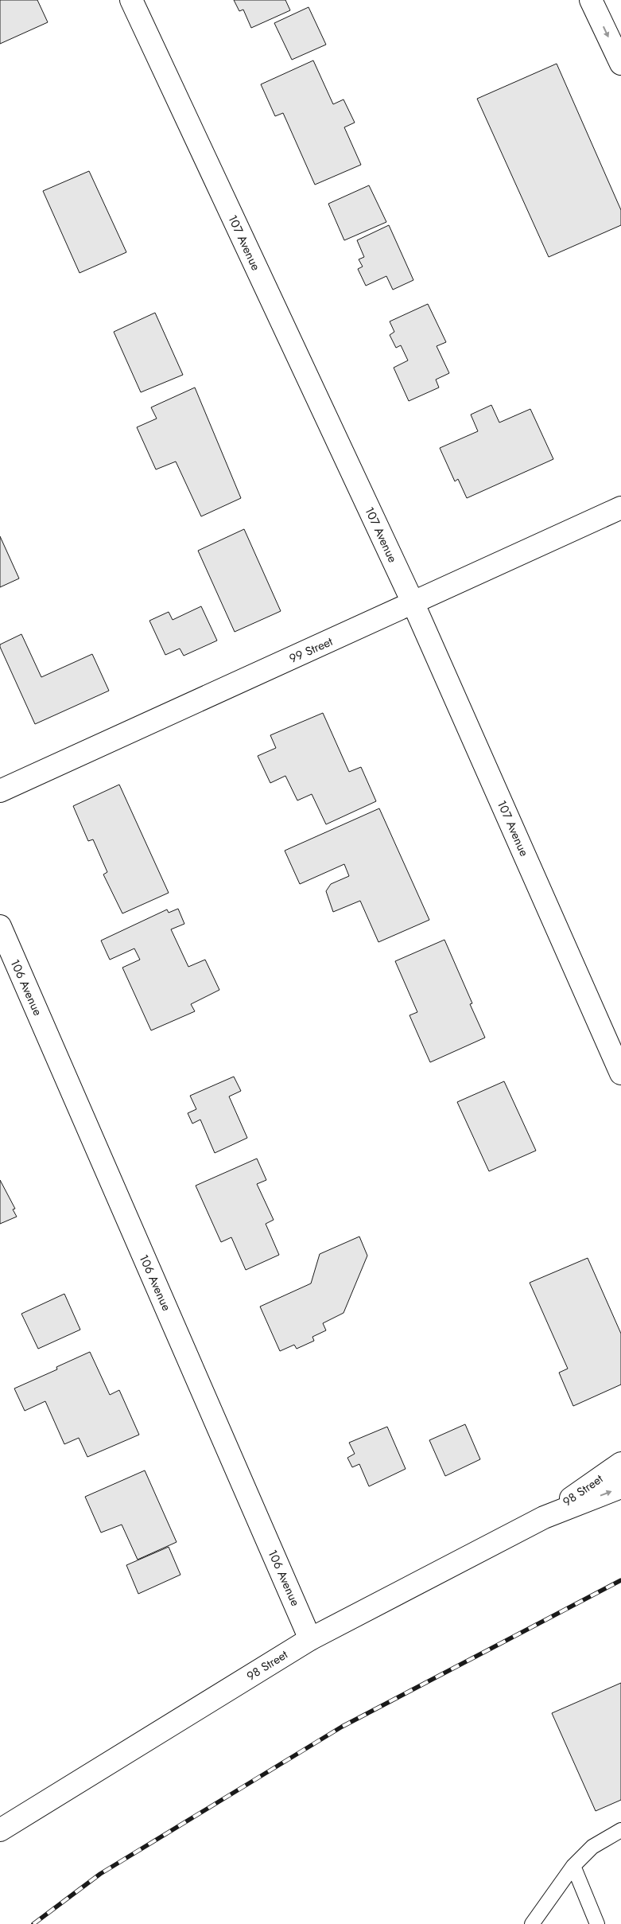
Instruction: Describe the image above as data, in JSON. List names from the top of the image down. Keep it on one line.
{"streets":{"street":["107 Avenue","99 Street","106 Avenue","98 Street"]},"crossings":[["107 Avenue","99 Street"],["106 Avenue","98 Street"]]}
